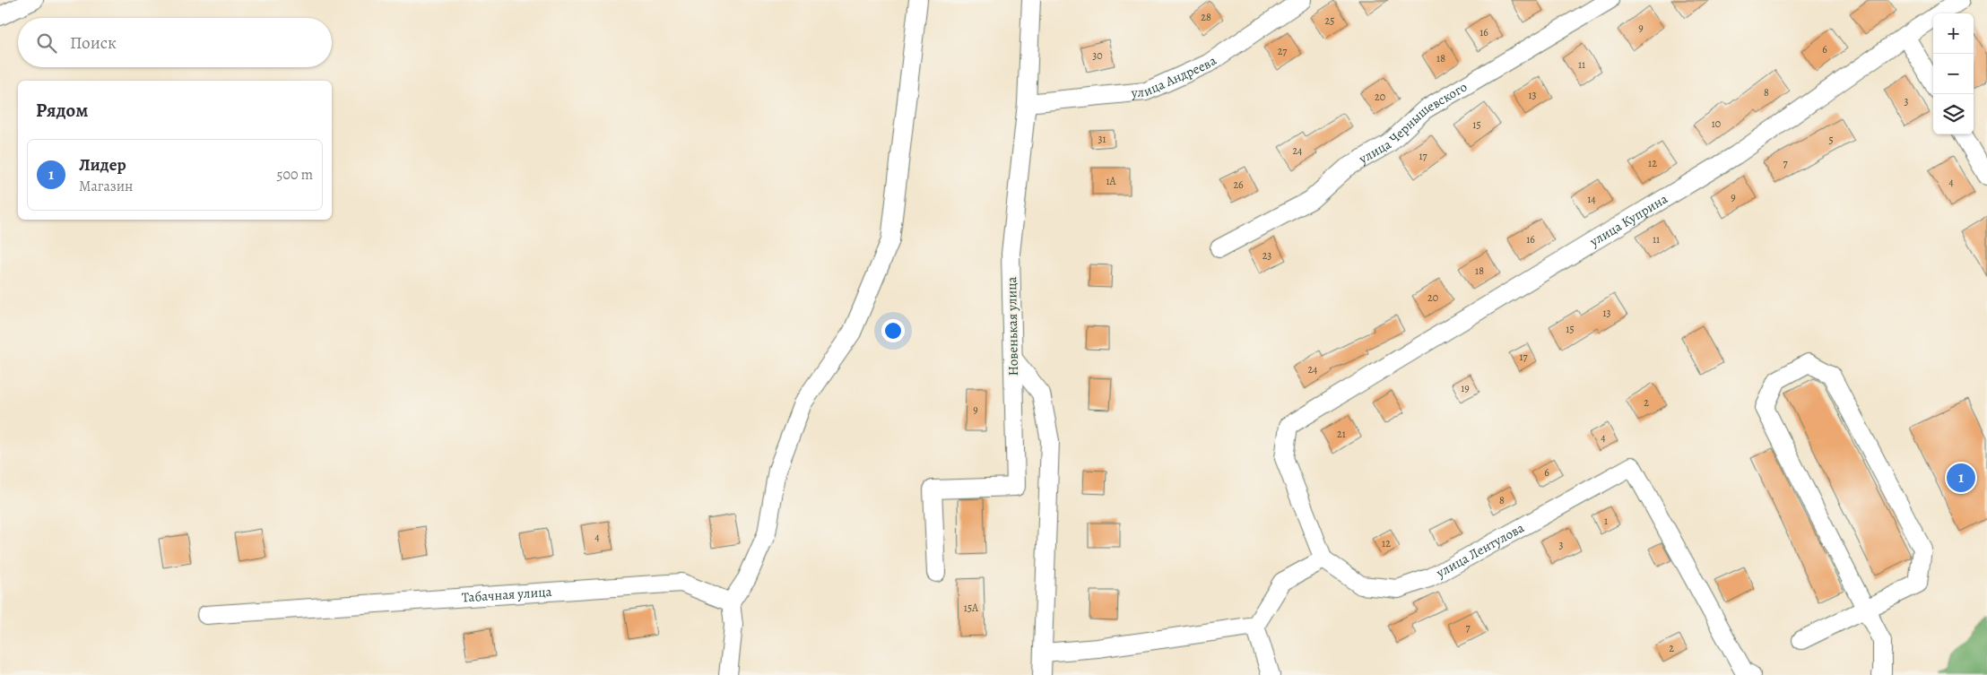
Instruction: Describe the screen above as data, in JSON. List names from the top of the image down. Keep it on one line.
{"streets":{"street":["улица Андреева","улица Чернышевского","улица Куприна","Новенькая улица","улица Лентулова","Табачная улица"]},"crossings":[["улица Андреева","Новенькая улица"],["улица Куприна","улица Лентулова"]],"house_numbers":["28","25","9","16","6","27","30","18","11","8","13","20","3","10","15","31","5","24","17","12","7","1А","4","26","9","14","16","11","23","18","20","13","15","17","24","19","2","9","21","4","6","8","1","4","12","3","15А","7","2"],"page":{"map_buttons":["+","−"],"search":"Поиск","heading":"Рядом","list":[{"mark":"1","name":"Лидер","note":"Магазин","value":"500 m"}],"pins":"1"}}
